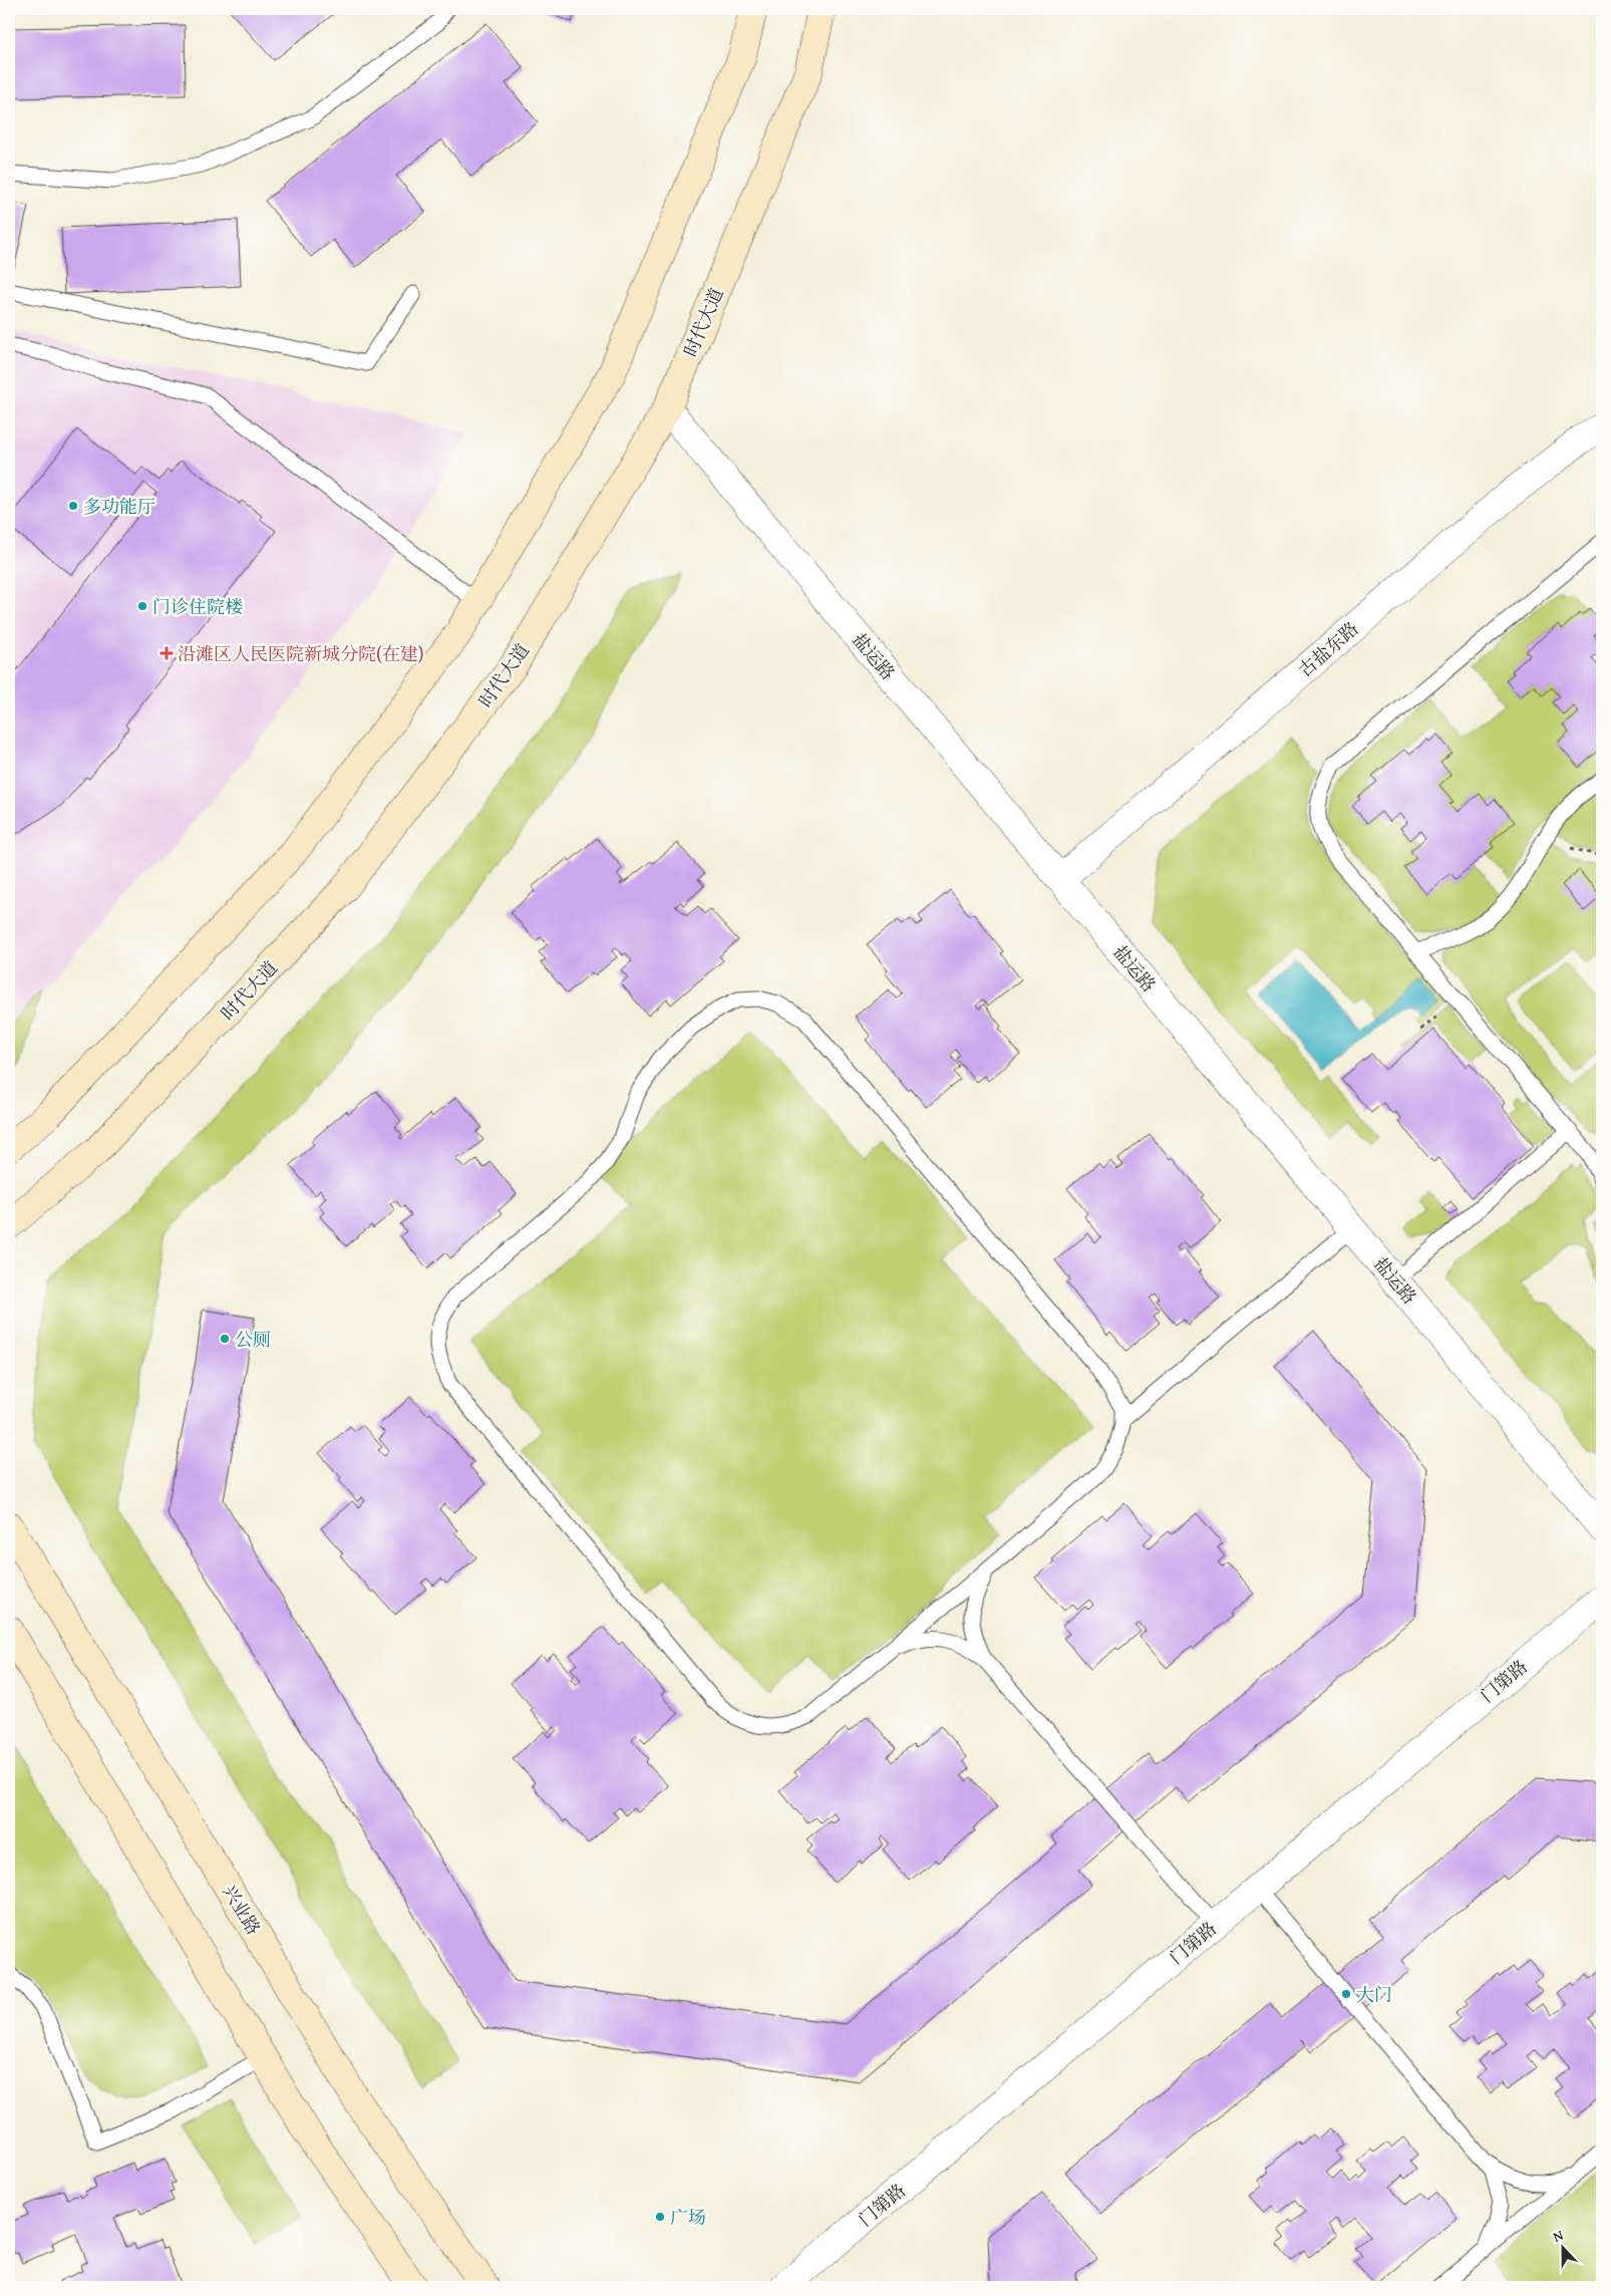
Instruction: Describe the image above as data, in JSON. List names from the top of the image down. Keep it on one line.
{"streets":{"main road":["时代大道","兴业路"],"street":["古盐东路","盐运路","门第路"]},"crossings":[["时代大道","盐运路"],["古盐东路","盐运路"]],"places":{"other":["多功能厅","门诊住院楼","公厕","大门","广场"],"health":["沿滩区人民医院新城分院(在建)"]},"north":"top"}
